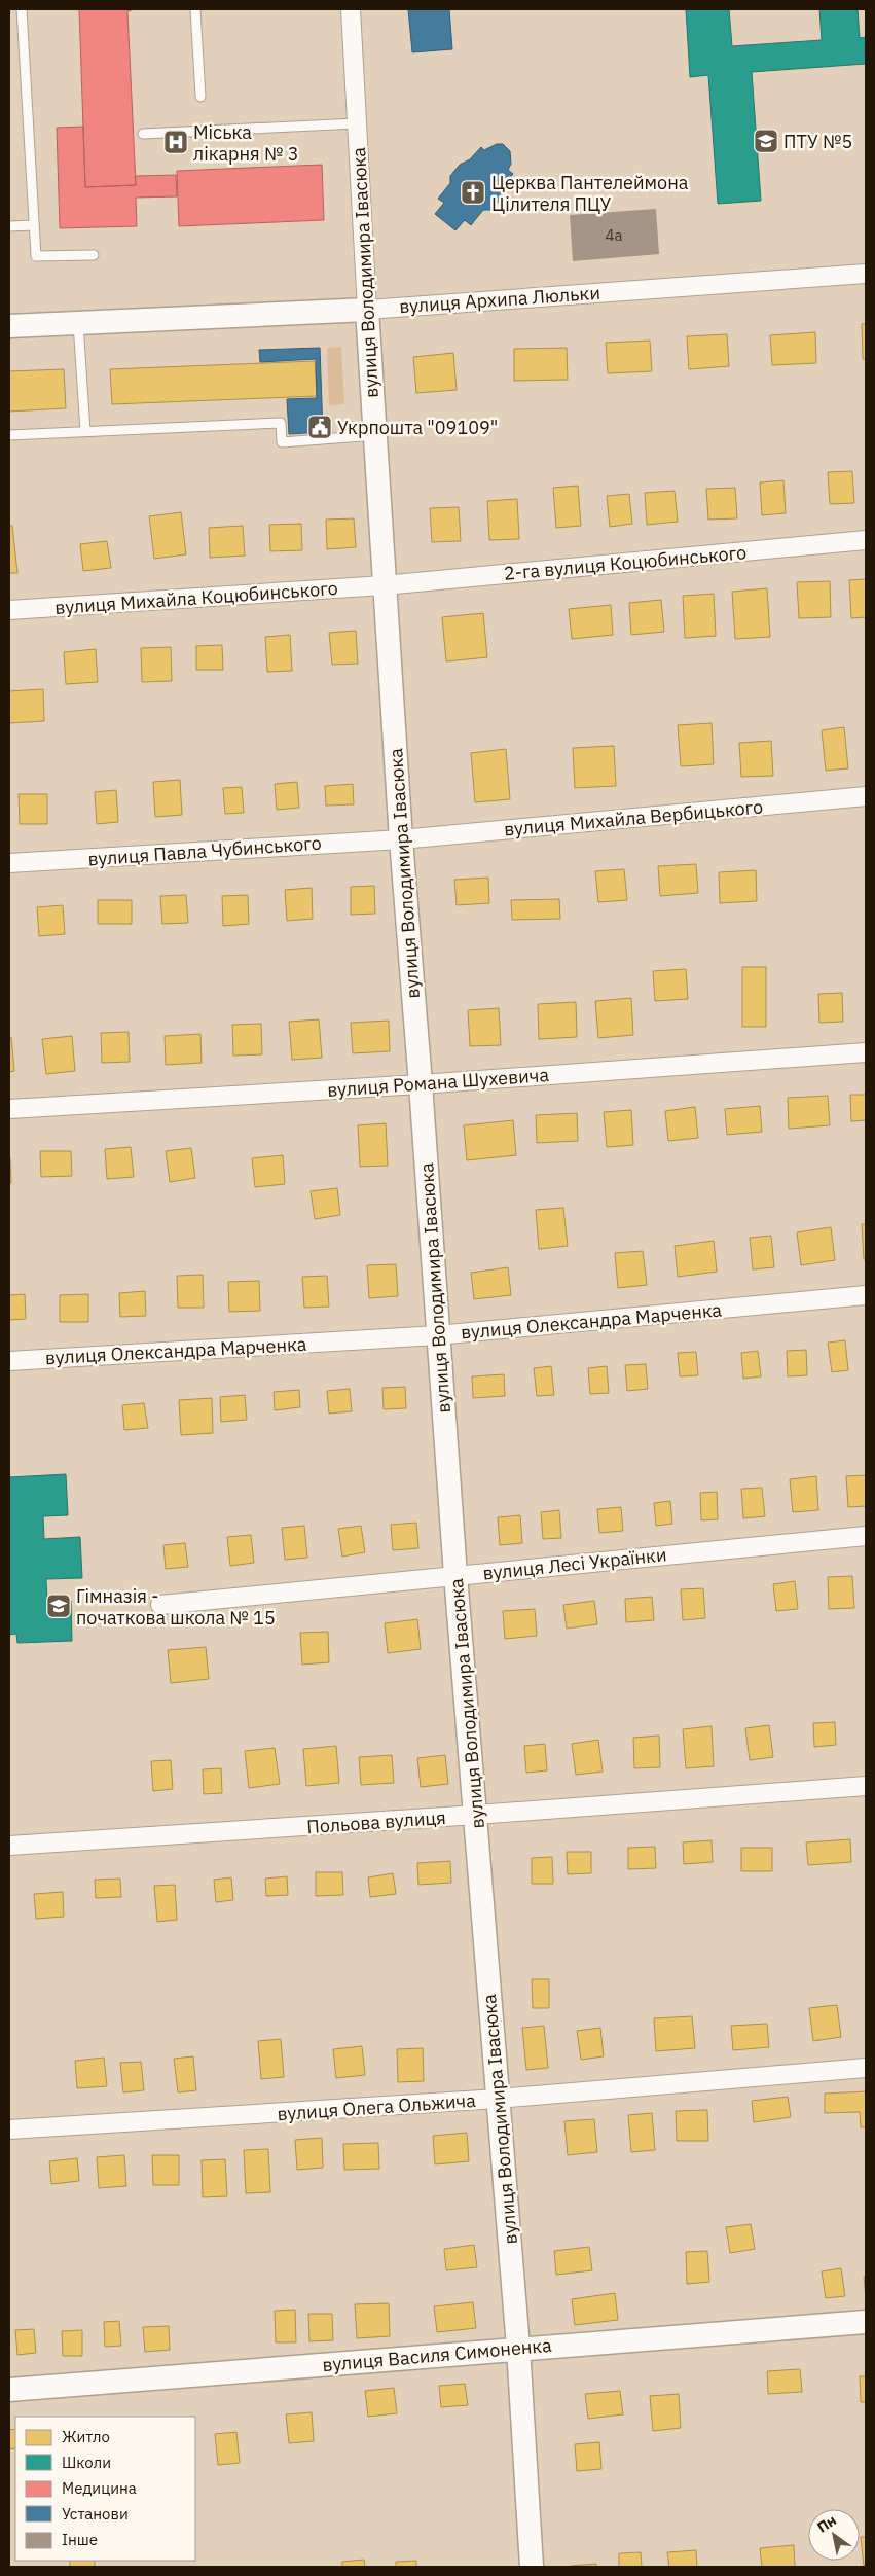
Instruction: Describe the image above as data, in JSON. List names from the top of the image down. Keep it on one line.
{"streets":{"street":["вулиця Володимира Івасюка","вулиця Архипа Люльки","2-га вулиця Коцюбинського","вулиця Михайла Коцюбинського","вулиця Михайла Вербицького","вулиця Павла Чубинського","вулиця Романа Шухевича","вулиця Олександра Марченка","вулиця Лесі Українки","Польова вулиця","вулиця Олега Ольжича","вулиця Василя Симоненка"]},"crossings":[["вулиця Володимира Івасюка","вулиця Архипа Люльки"],["вулиця Володимира Івасюка","2-га вулиця Коцюбинського"],["вулиця Володимира Івасюка","вулиця Михайла Коцюбинського"],["вулиця Володимира Івасюка","вулиця Михайла Вербицького"],["вулиця Володимира Івасюка","вулиця Павла Чубинського"],["вулиця Володимира Івасюка","вулиця Романа Шухевича"],["вулиця Володимира Івасюка","вулиця Олександра Марченка"],["вулиця Володимира Івасюка","вулиця Лесі Українки"],["вулиця Володимира Івасюка","Польова вулиця"],["вулиця Володимира Івасюка","вулиця Олега Ольжича"],["вулиця Володимира Івасюка","вулиця Василя Симоненка"],["2-га вулиця Коцюбинського","вулиця Михайла Коцюбинського"],["вулиця Михайла Вербицького","вулиця Павла Чубинського"]],"places":{"school or university":["ПТУ №5","Гімназія - початкова школа № 15"],"hospital":["Міська лікарня № 3"],"church":["Церква Пантелеймона Цілителя ПЦУ"],"public building":["Укрпошта \"09109\""]},"house_numbers":["4а"],"legend":["Житло","Школи","Медицина","Установи","Інше"],"north":"top left"}
